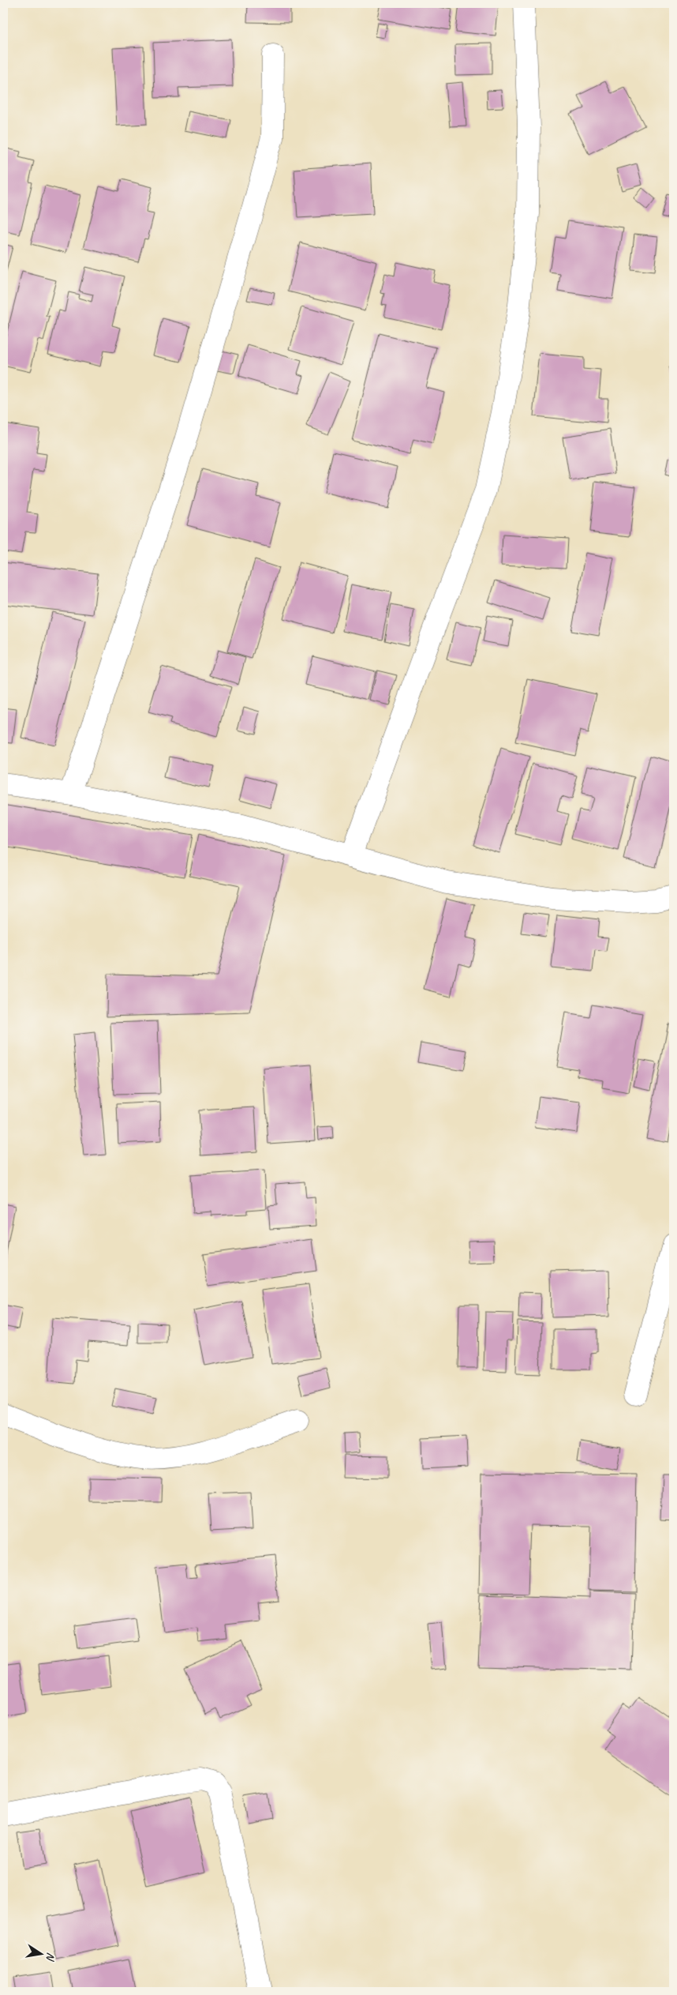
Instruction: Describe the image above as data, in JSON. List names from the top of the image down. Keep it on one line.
{"north":"right"}
